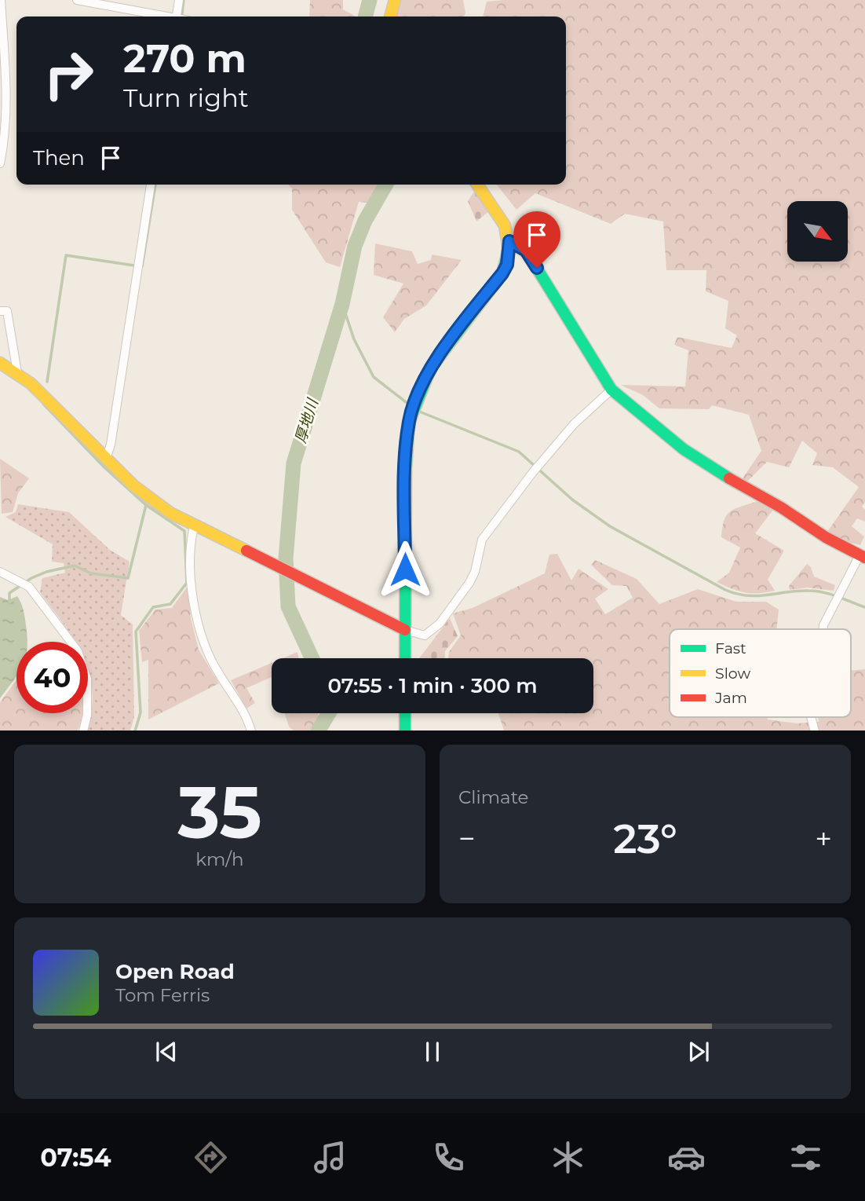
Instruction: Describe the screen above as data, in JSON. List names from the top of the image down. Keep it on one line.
{"water":["厚地川"],"legend":["Fast","Slow","Jam"],"north":"bottom right","page":{"turn":["270 m","Turn right"],"then":"Then","limit":"40","trip":"07:55 · 1 min · 300 m","tile":[["35","km/h"],"Climate"],"heat":["−","23°","+"],"song":["Open Road","Tom Ferris"],"tabs":"07:54"}}
